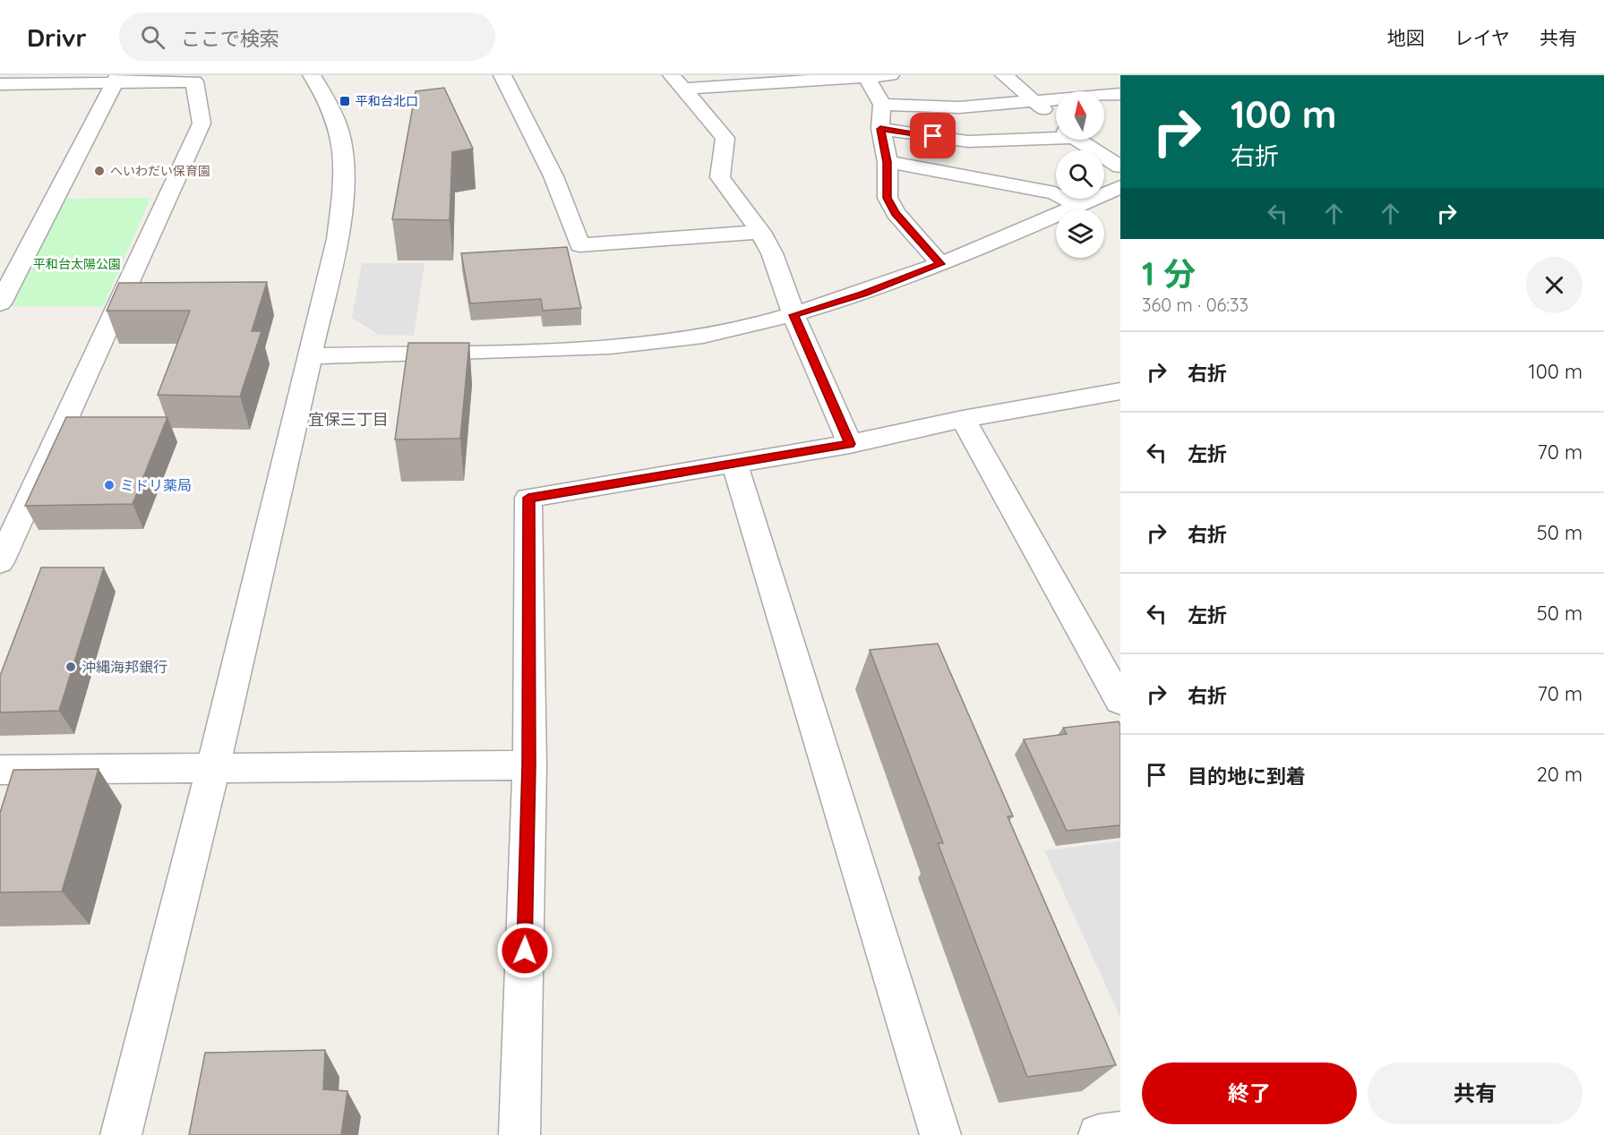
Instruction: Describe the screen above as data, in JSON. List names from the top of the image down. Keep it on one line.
{"districts":["宜保三丁目"],"parks":["平和台太陽公園"],"places":{"transit":["平和台北口"],"other":["へいわだい保育園","ミドリ薬局","沖縄海邦銀行"]},"north":"top","page":{"header":"Drivr","search":"ここで検索","nav":["地図","レイヤ","共有"],"turn":["100 m","右折"],"heading":["1 分","360 m · 06:33"],"list":[{"name":"右折","value":"100 m"},{"name":"左折","value":"70 m"},{"name":"右折","value":"50 m"},{"name":"左折","value":"50 m"},{"name":"右折","value":"70 m"},{"name":"目的地に到着","value":"20 m"}],"buttons":["終了","共有"]}}
